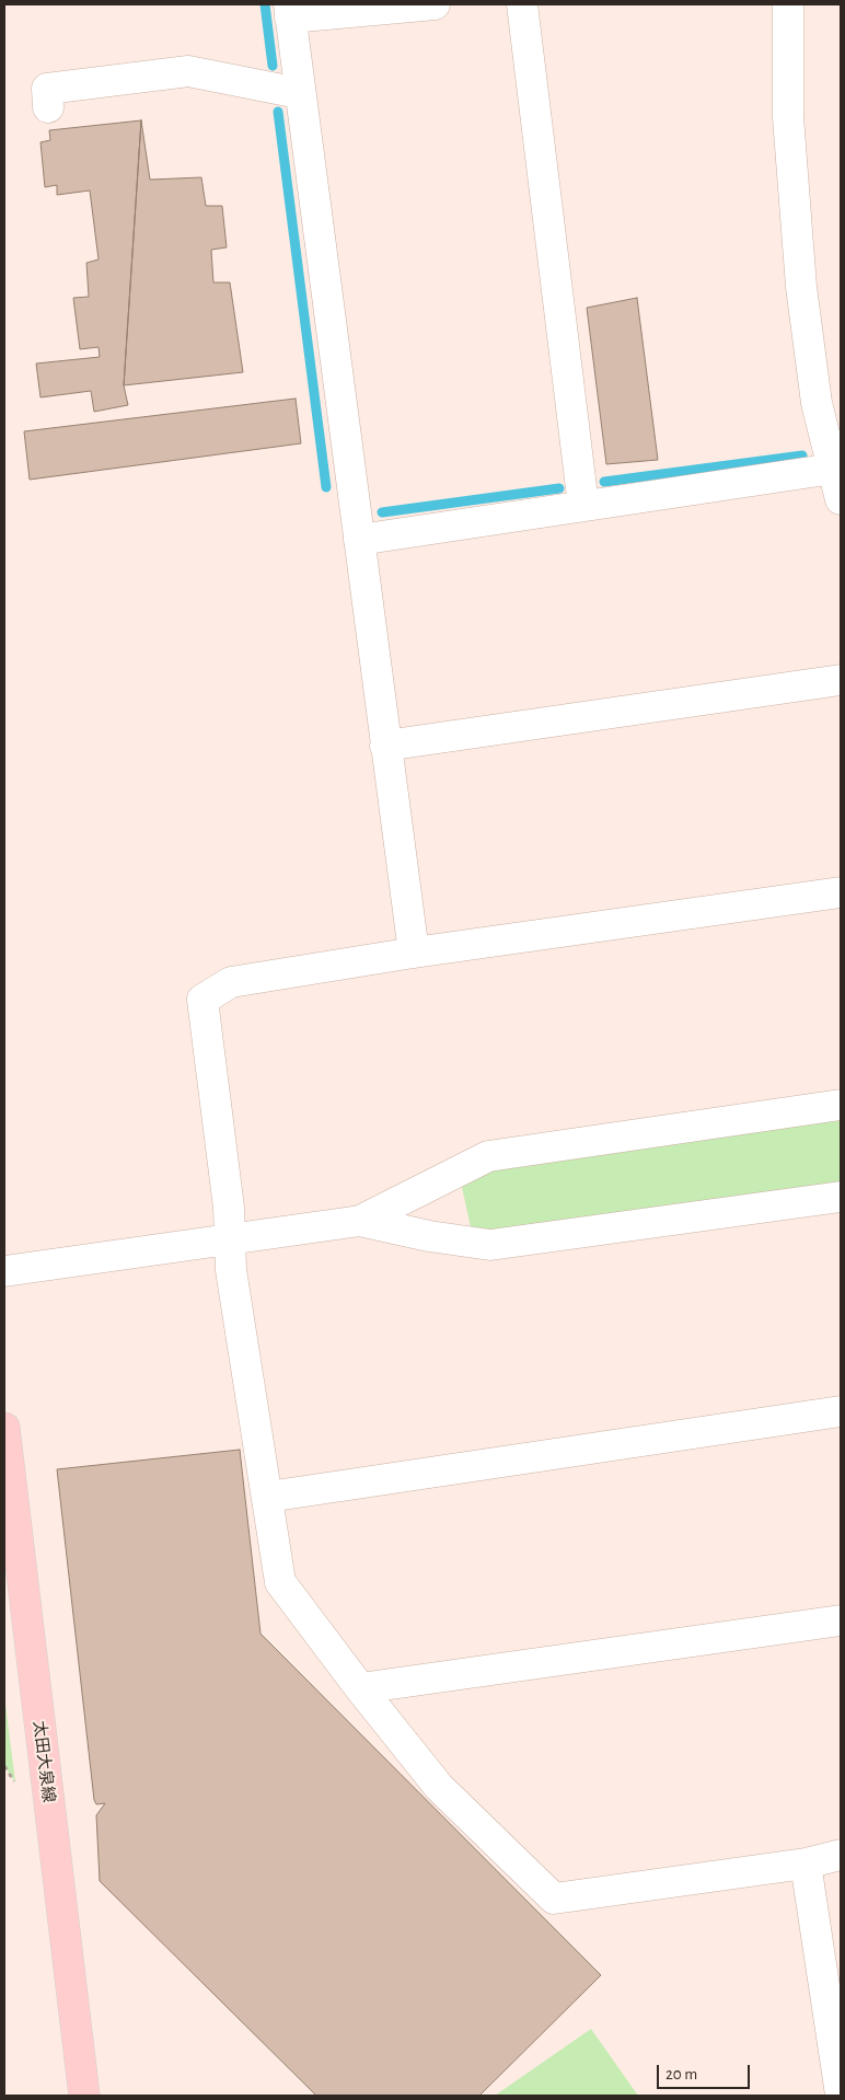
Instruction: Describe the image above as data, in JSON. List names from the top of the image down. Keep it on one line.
{"streets":{"main road":["太田大泉線"]},"scale_bar":"20 m"}
